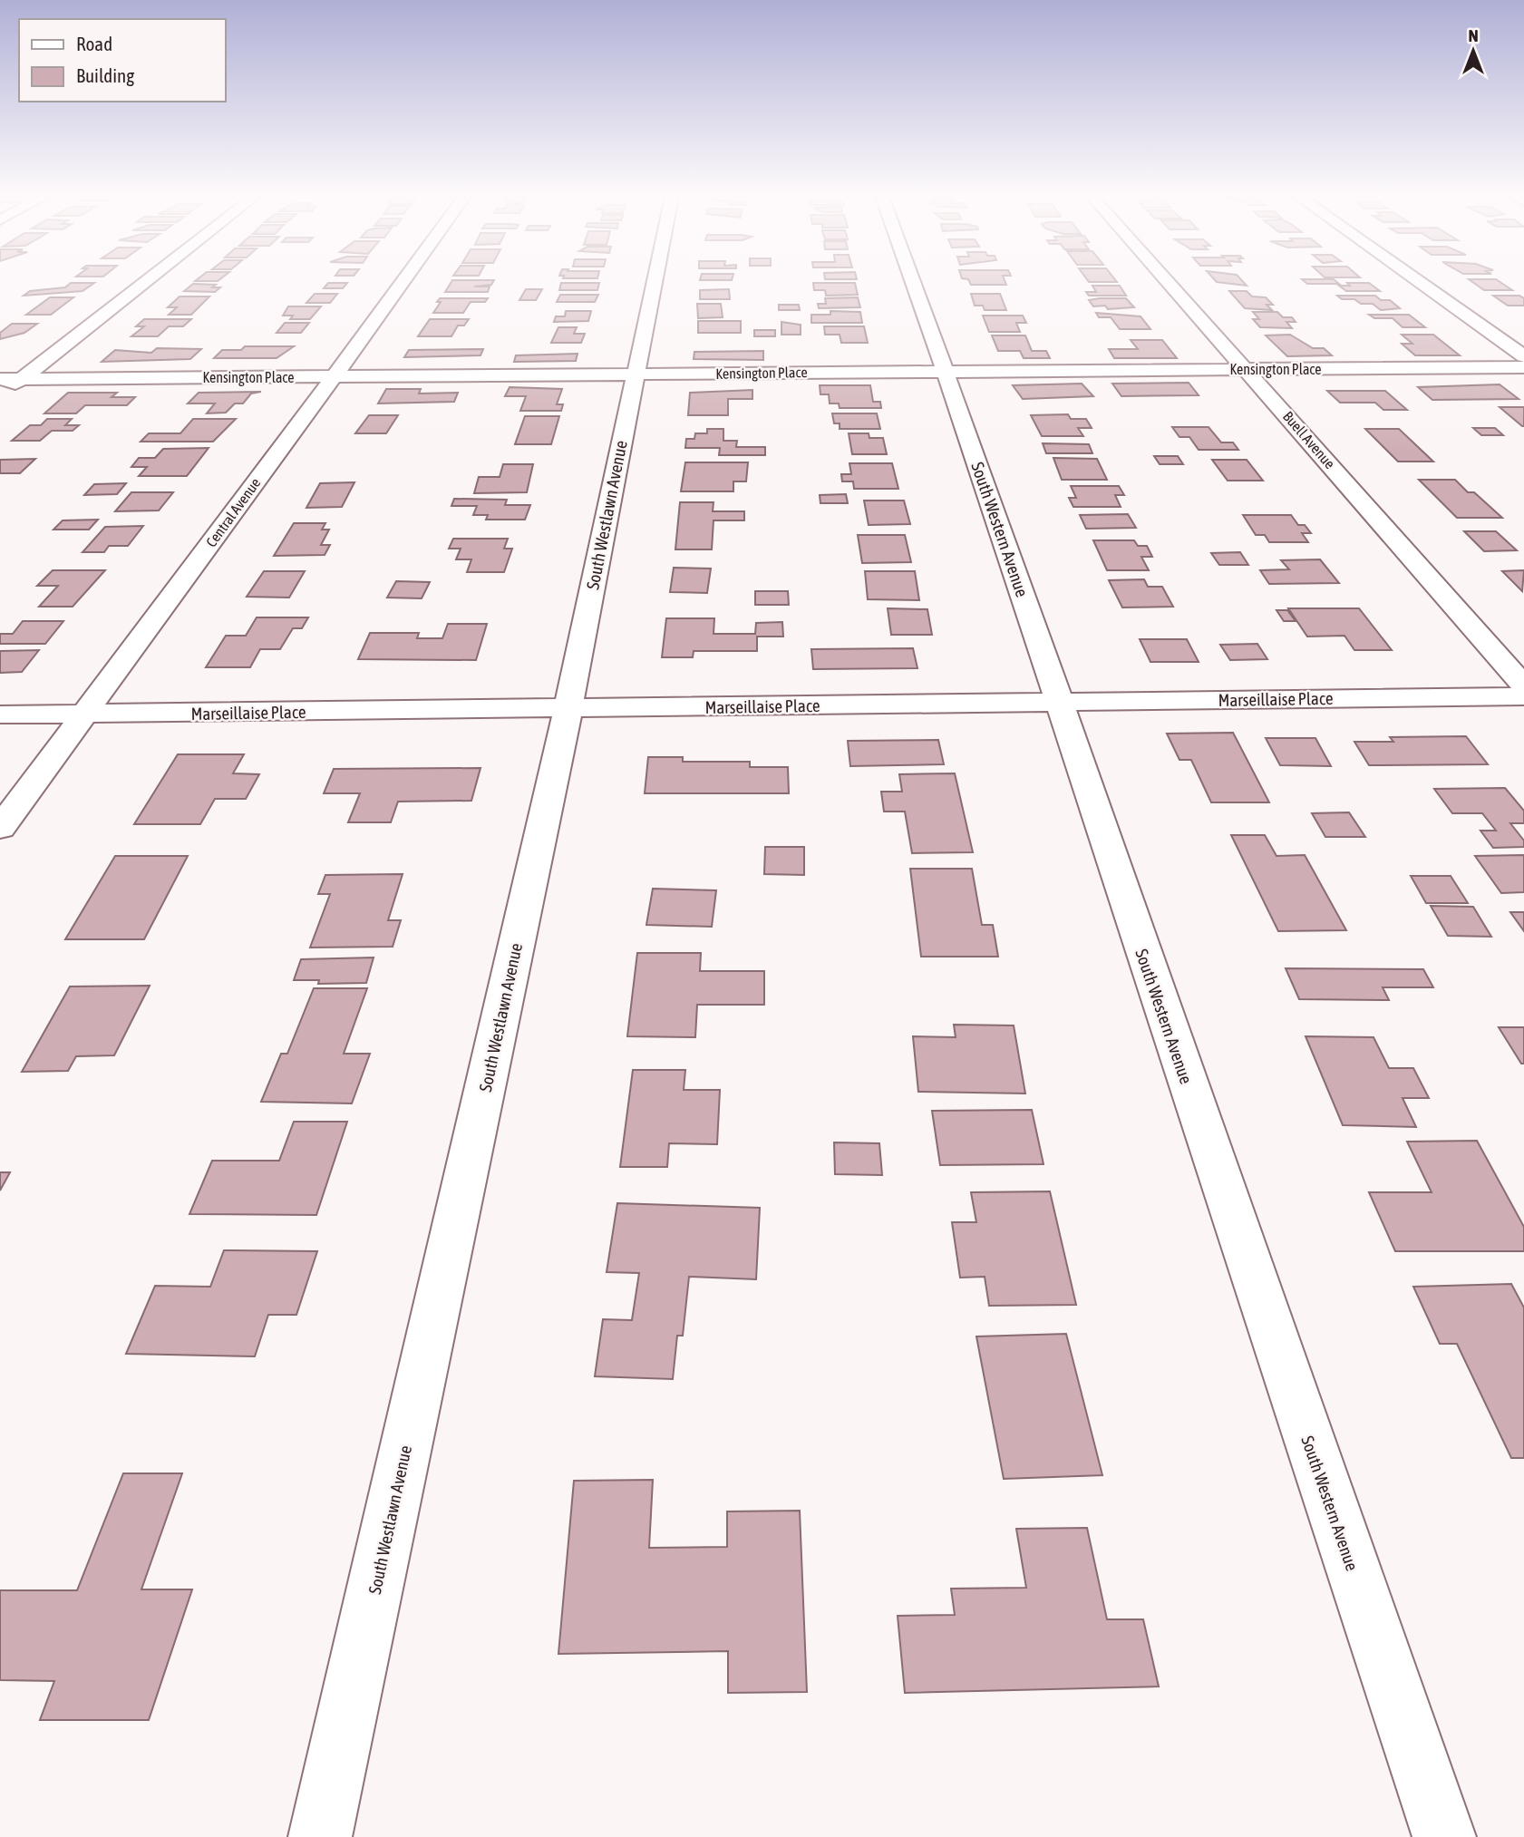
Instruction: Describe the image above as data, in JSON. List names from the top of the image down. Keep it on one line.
{"streets":{"street":["Kensington Place","Buell Avenue","Central Avenue","South Westlawn Avenue","South Western Avenue","Marseillaise Place"]},"crossings":[["Kensington Place","Buell Avenue"],["Kensington Place","Central Avenue"],["Kensington Place","South Westlawn Avenue"],["Kensington Place","South Western Avenue"],["Central Avenue","Marseillaise Place"],["South Westlawn Avenue","Marseillaise Place"],["South Western Avenue","Marseillaise Place"]],"legend":["Road","Building"],"north":"top"}
